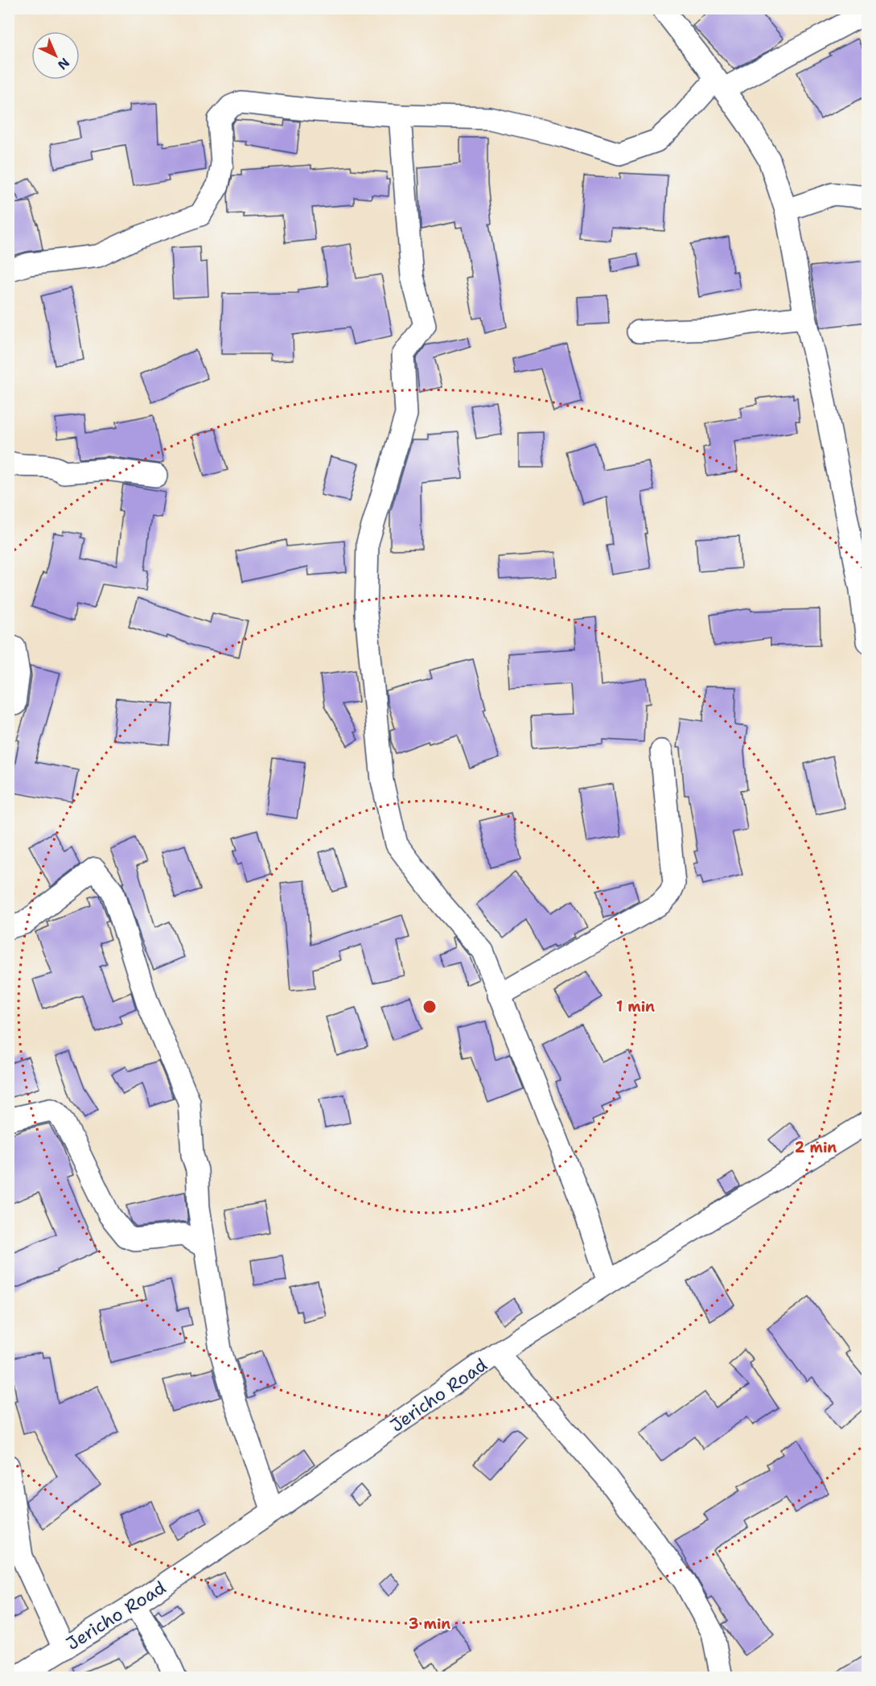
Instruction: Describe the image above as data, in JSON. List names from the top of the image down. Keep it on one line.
{"streets":{"street":["Jericho Road"]},"north":"bottom right","rings":["1 min","2 min","3 min"]}
